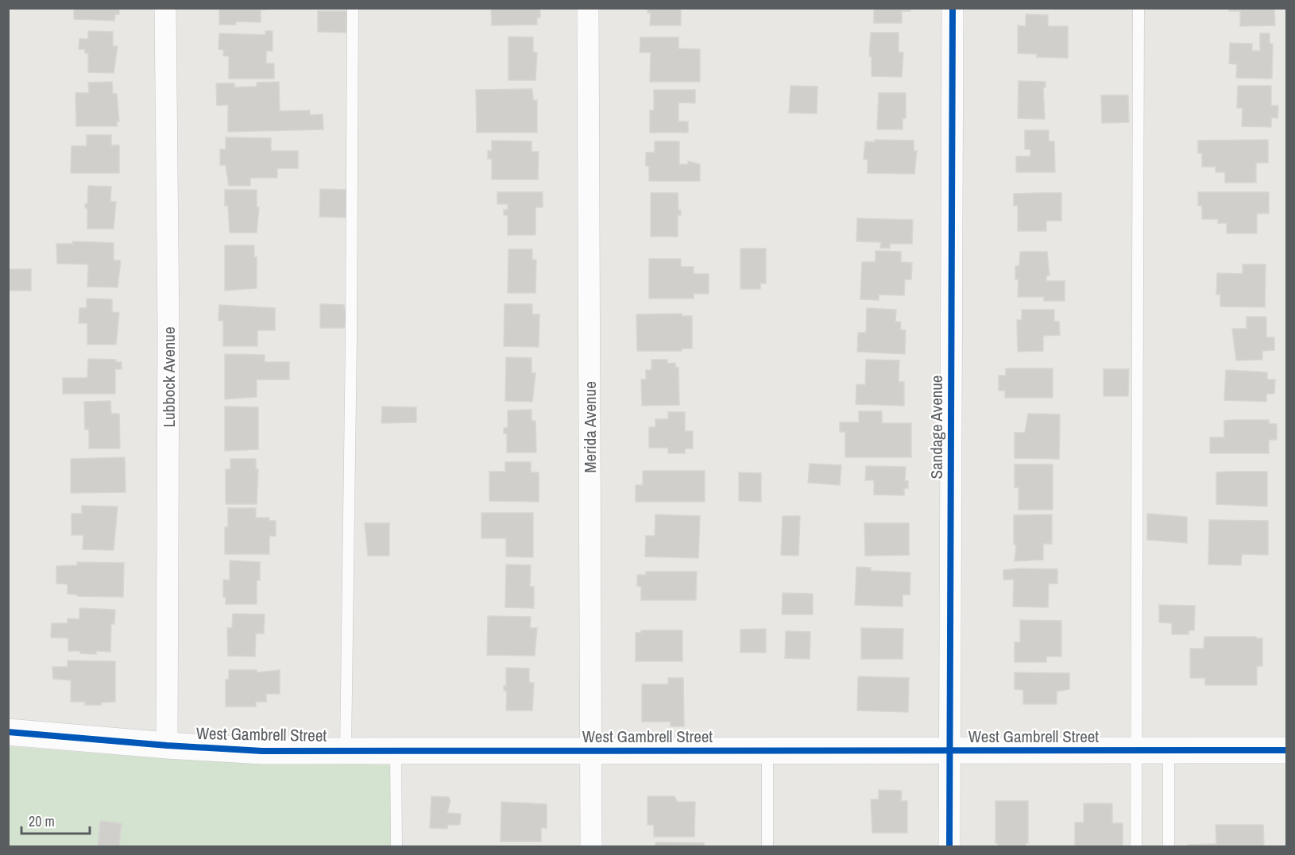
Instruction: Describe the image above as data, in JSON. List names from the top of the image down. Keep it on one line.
{"streets":{"street":["Lubbock Avenue","Merida Avenue","Sandage Avenue","West Gambrell Street"]},"crossings":[["Lubbock Avenue","West Gambrell Street"],["Merida Avenue","West Gambrell Street"],["Sandage Avenue","West Gambrell Street"]],"scale_bar":"20 m"}
